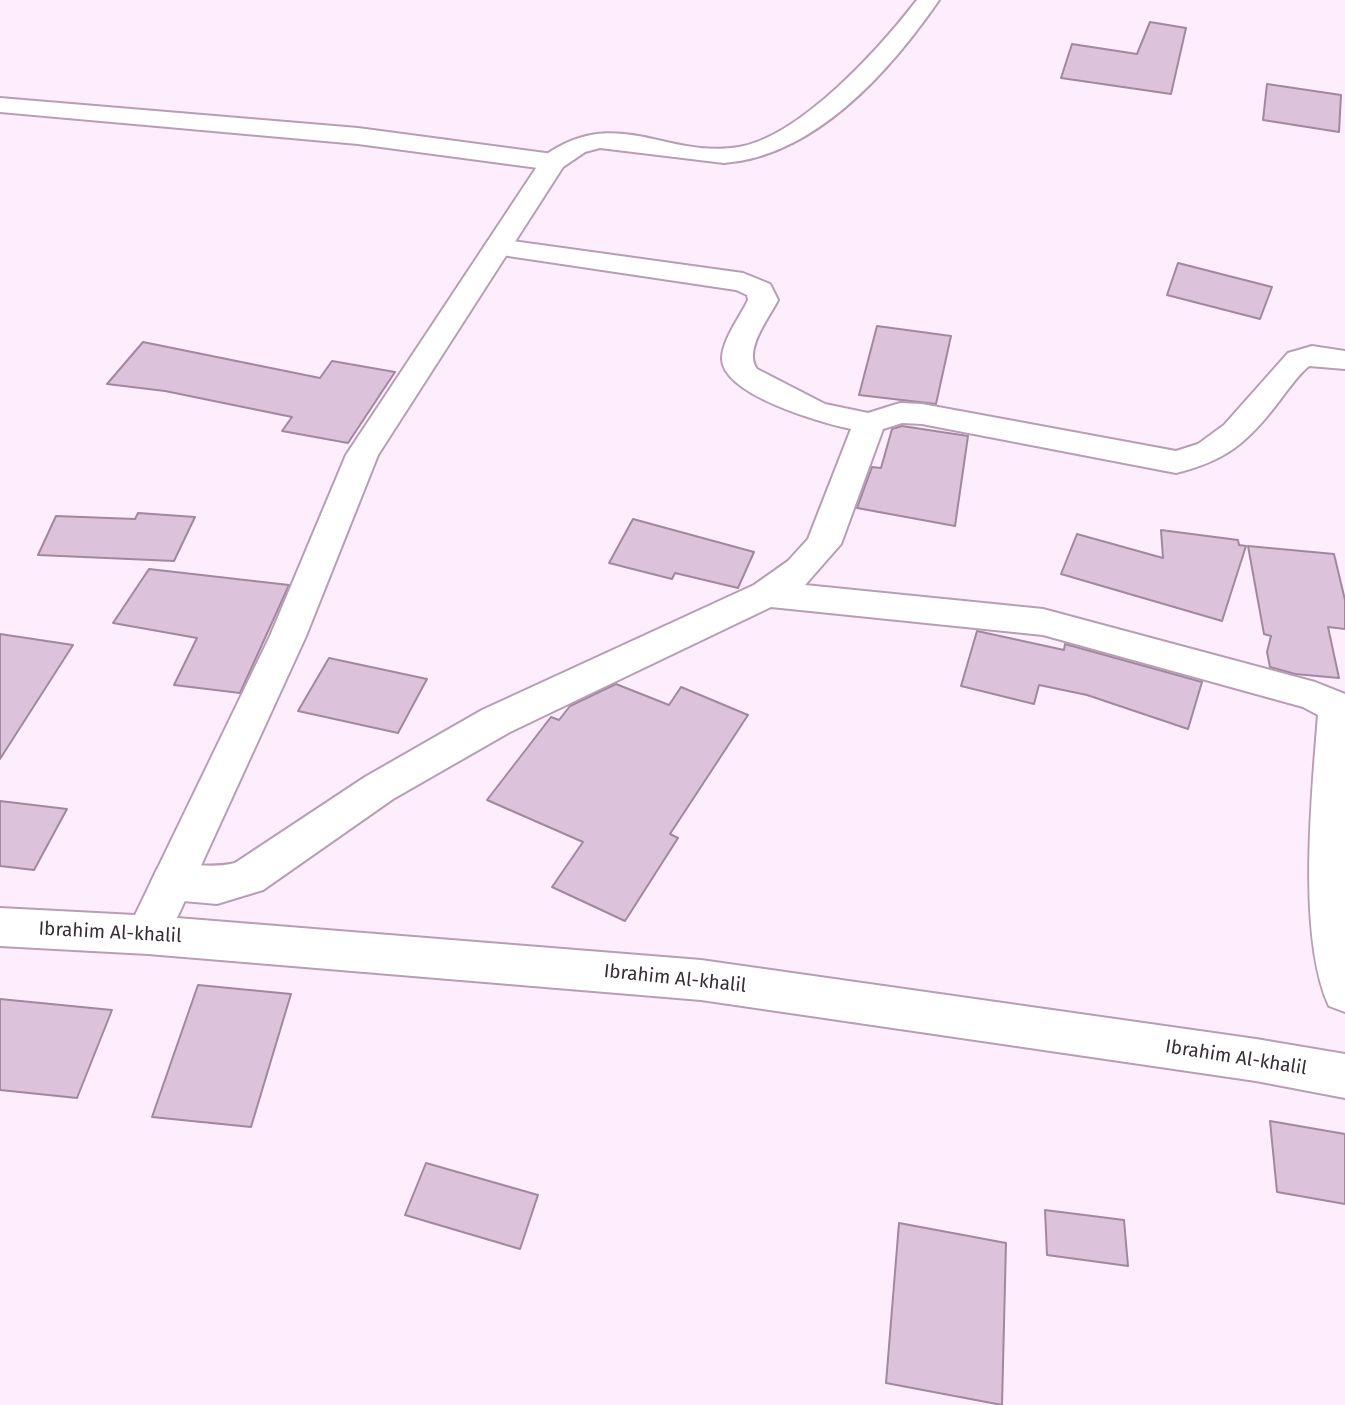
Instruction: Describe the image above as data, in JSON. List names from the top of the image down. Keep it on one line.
{"streets":{"street":["Ibrahim Al-khalil"]}}
